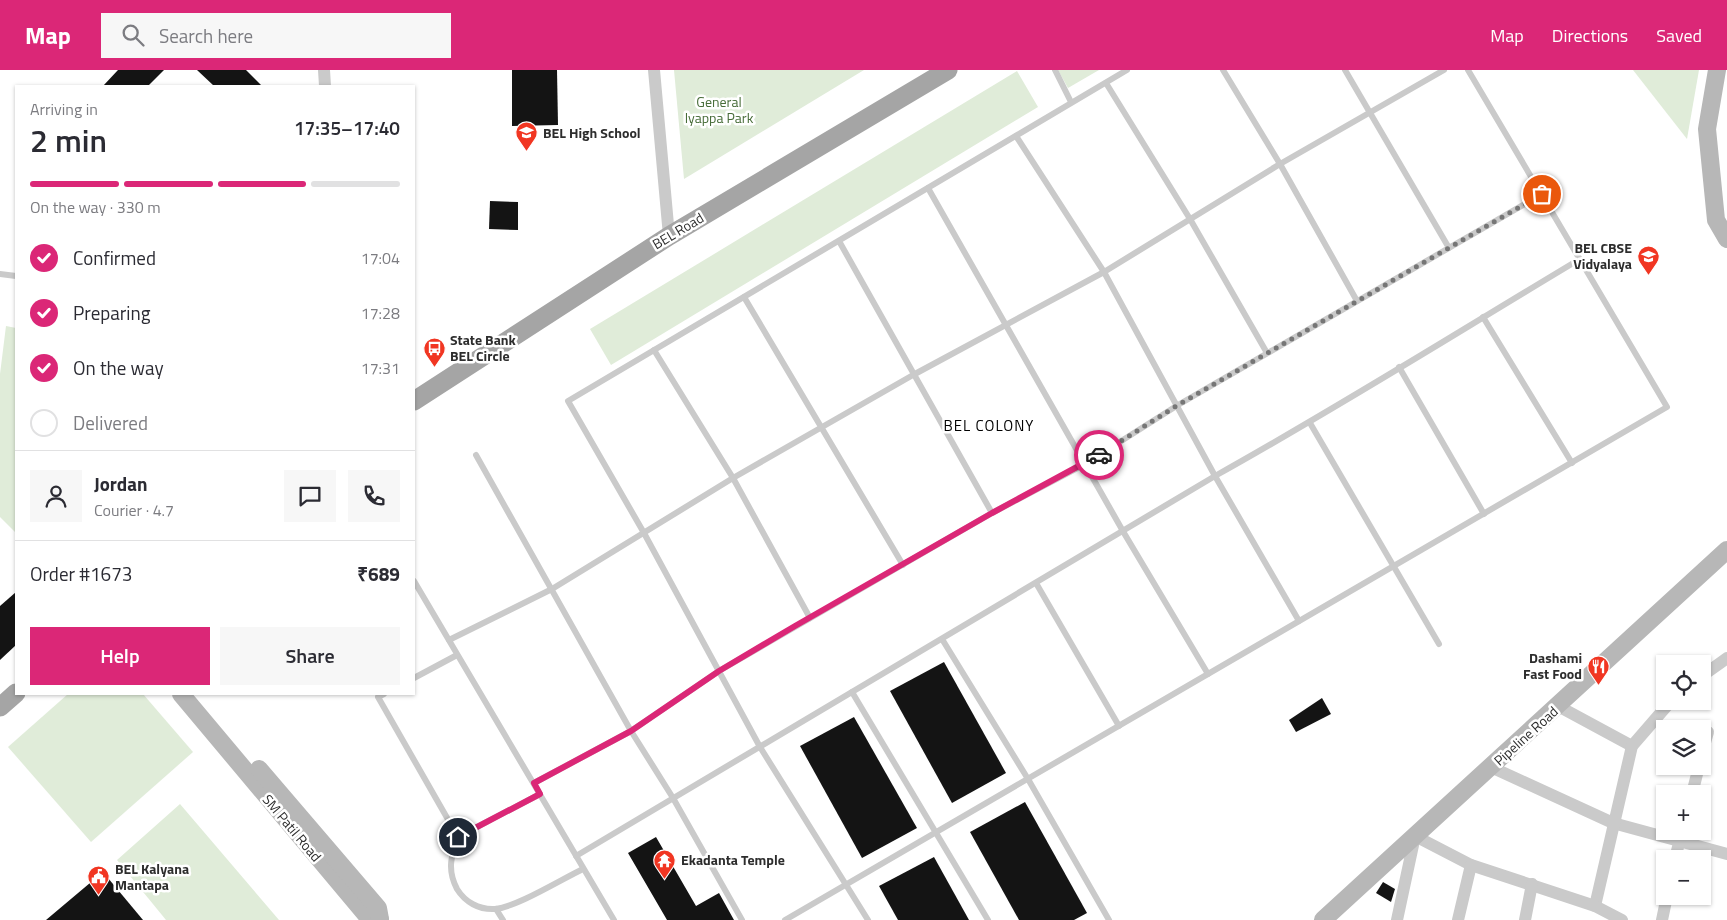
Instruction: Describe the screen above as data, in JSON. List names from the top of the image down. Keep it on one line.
{"streets":{"main road":["BEL Road"],"street":["Pipeline Road","SM Patil Road"]},"districts":["BEL COLONY"],"parks":["General Iyappa Park"],"places":{"school or university":["BEL High School","BEL CBSE Vidyalaya"],"bus stop":["State Bank BEL Circle"],"restaurant":["Dashami Fast Food"],"temple":["Ekadanta Temple"],"public building":["BEL Kalyana Mantapa"]},"page":{"header":"Map","search":"Search here","nav":["Map","Directions","Saved"],"heading":["2 min","Arriving in","17:35–17:40"],"panel":["Jordan","Courier · 4.7","Order #1673","₹689"],"bar":"On the way · 330 m","list":[["Confirmed","17:04"],["Preparing","17:28"],["On the way","17:31"],"Delivered"],"buttons":["Help","Share"],"map_buttons":["+","−"]}}
